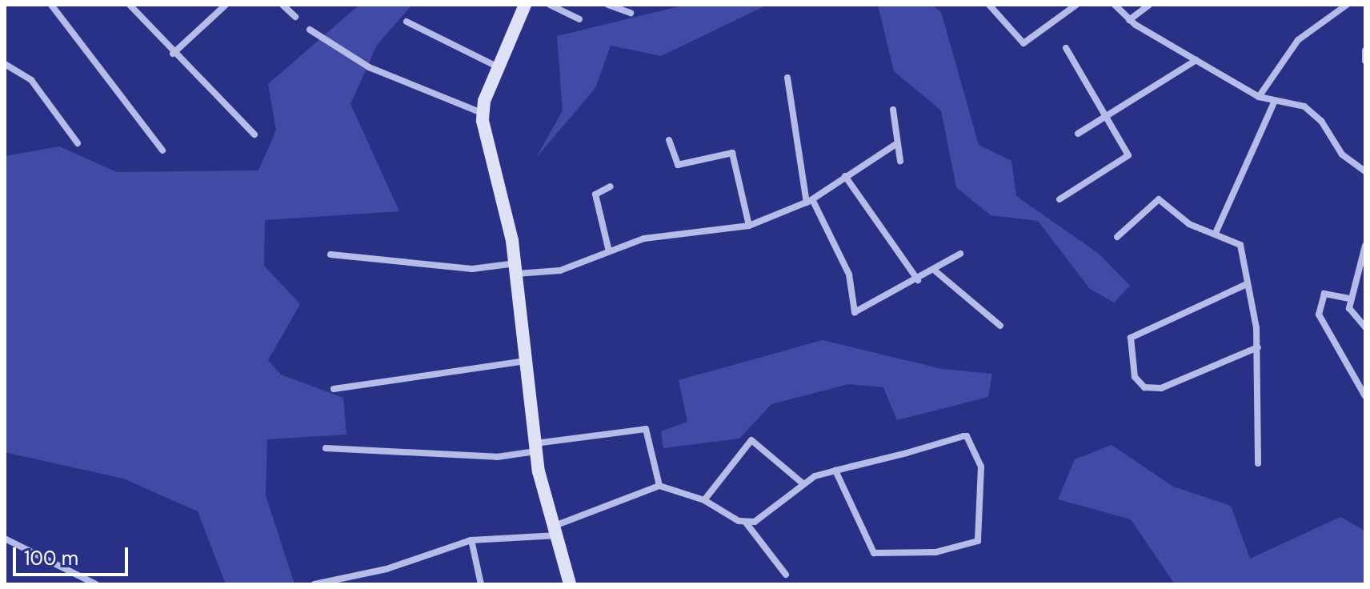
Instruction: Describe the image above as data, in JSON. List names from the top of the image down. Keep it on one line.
{"scale_bar":"100 m"}
